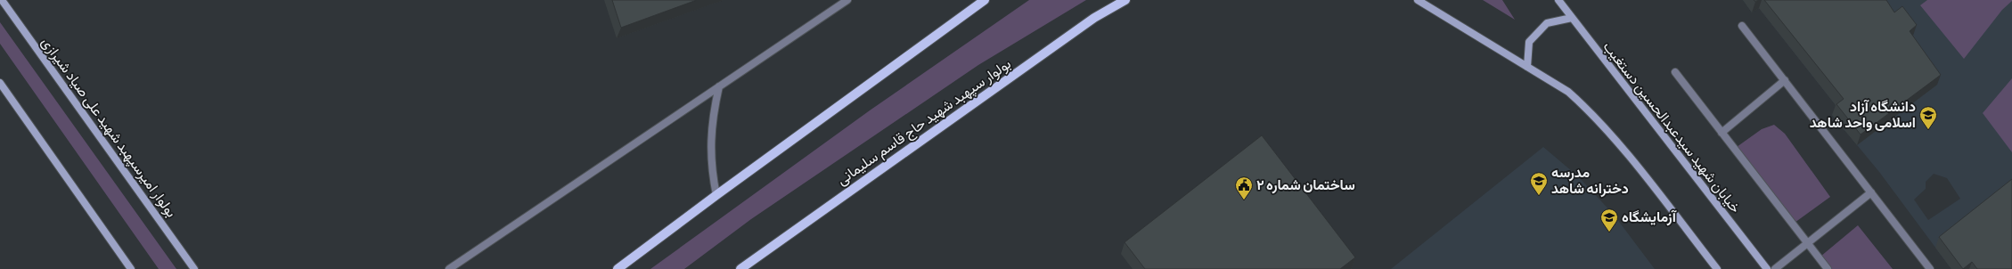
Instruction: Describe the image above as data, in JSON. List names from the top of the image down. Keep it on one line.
{"streets":{"main road":["بولوار سپهبد شهید حاج قاسم سلیمانی","بولوار امیرسپهبد شهید علی صیاد شیرازی","خیابان شهید سیدعبدالحسین دستغیب"]},"places":{"school or university":["دانشگاه آزاد اسلامی واحد شاهد","مدرسه دخترانه شاهد","آزمایشگاه"],"public building":["ساختمان شماره ۲"]}}
